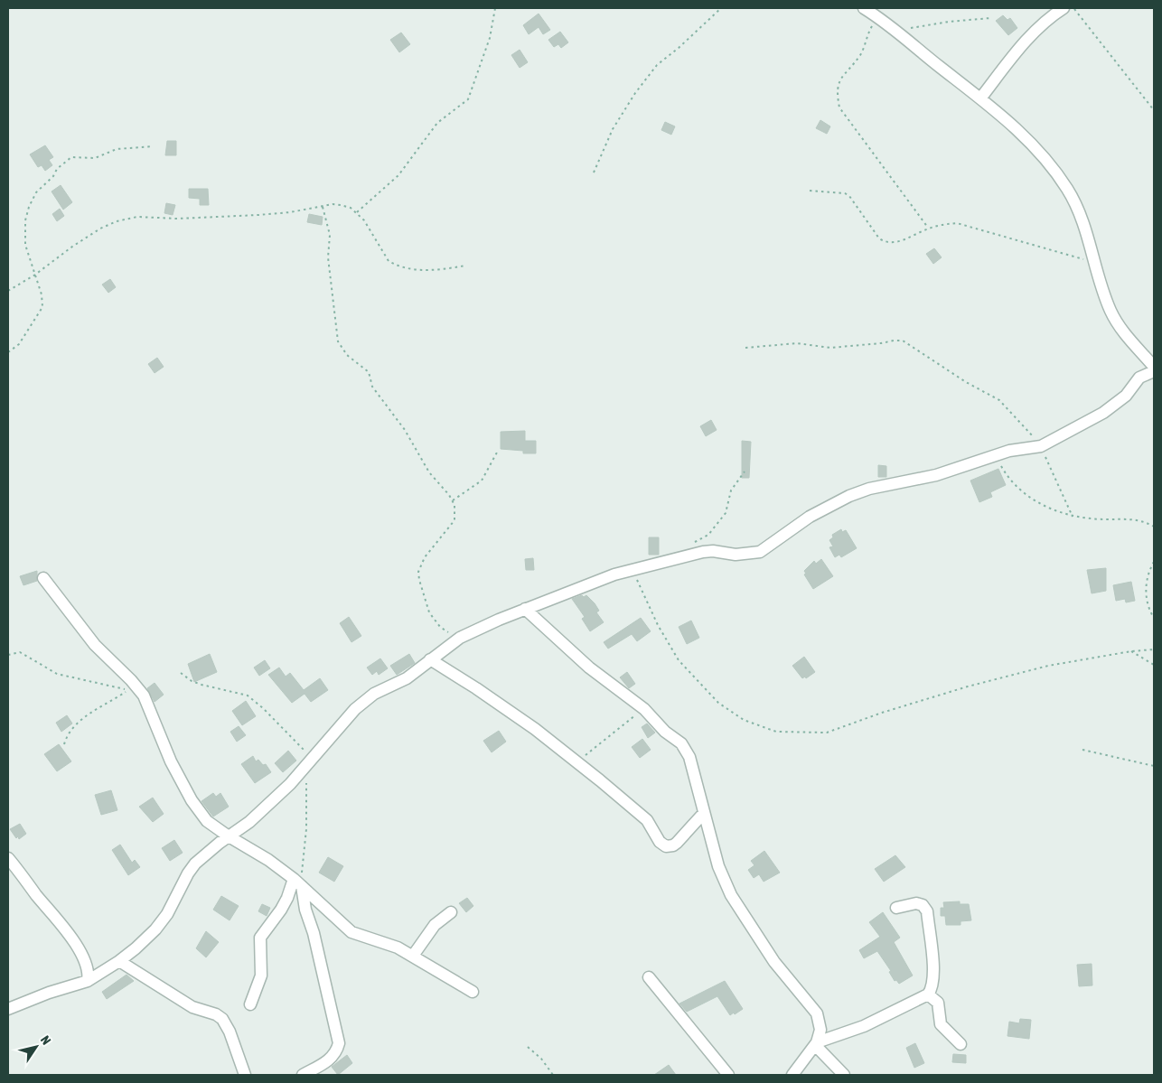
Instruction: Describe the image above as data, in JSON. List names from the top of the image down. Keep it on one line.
{"north":"top right"}
